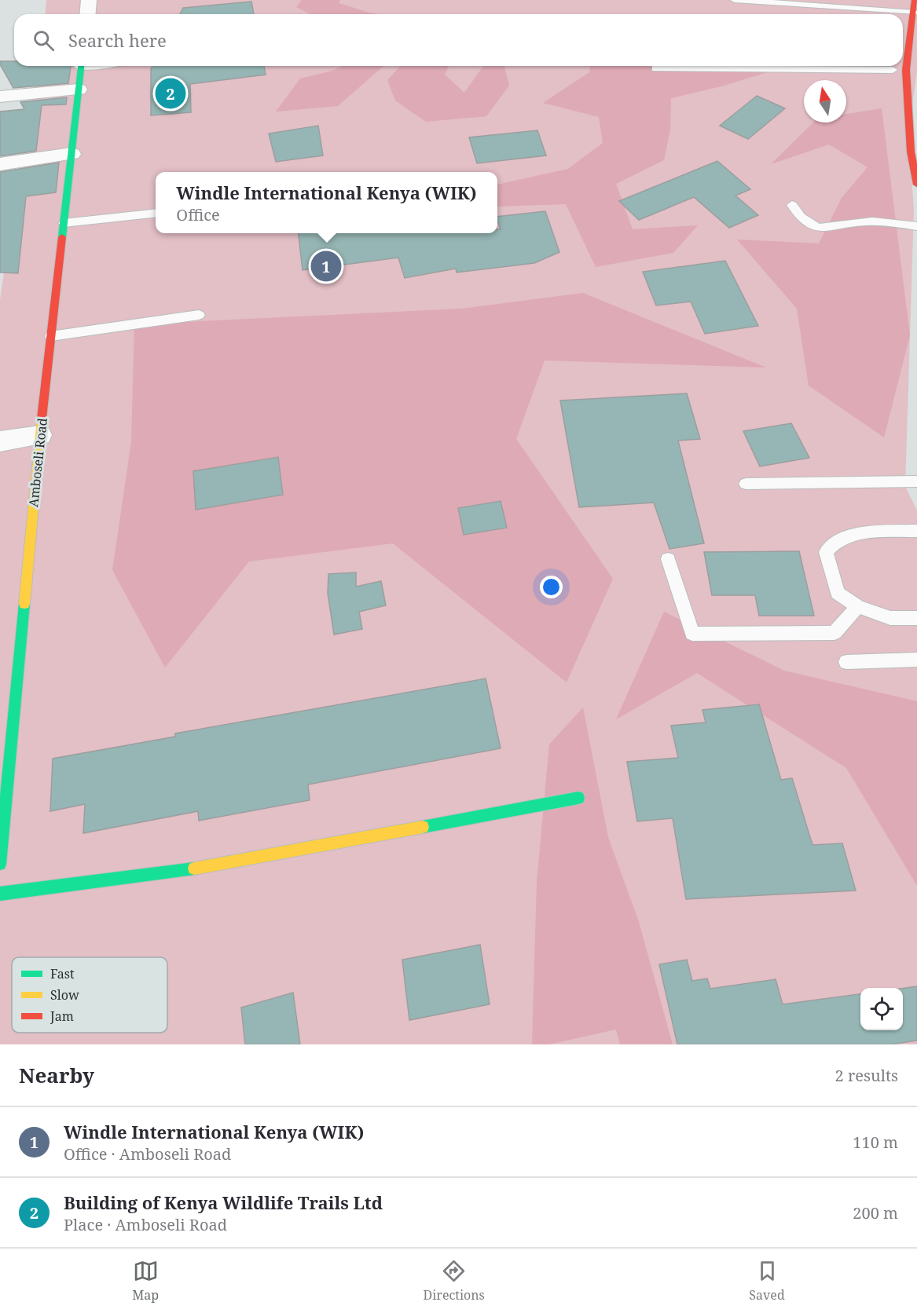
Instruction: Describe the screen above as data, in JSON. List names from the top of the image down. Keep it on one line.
{"streets":{"street":["Amboseli Road"]},"legend":["Fast","Slow","Jam"],"north":"top","page":{"search":"Search here","pins":["2","1"],"popup":["Windle International Kenya (WIK)","Office"],"heading":["Nearby","2 results"],"list":[{"mark":"1","name":"Windle International Kenya (WIK)","note":"Office · Amboseli Road","value":"110 m"},{"mark":"2","name":"Building of Kenya Wildlife Trails Ltd","note":"Place · Amboseli Road","value":"200 m"}],"nav":["Map","Directions","Saved"]}}
